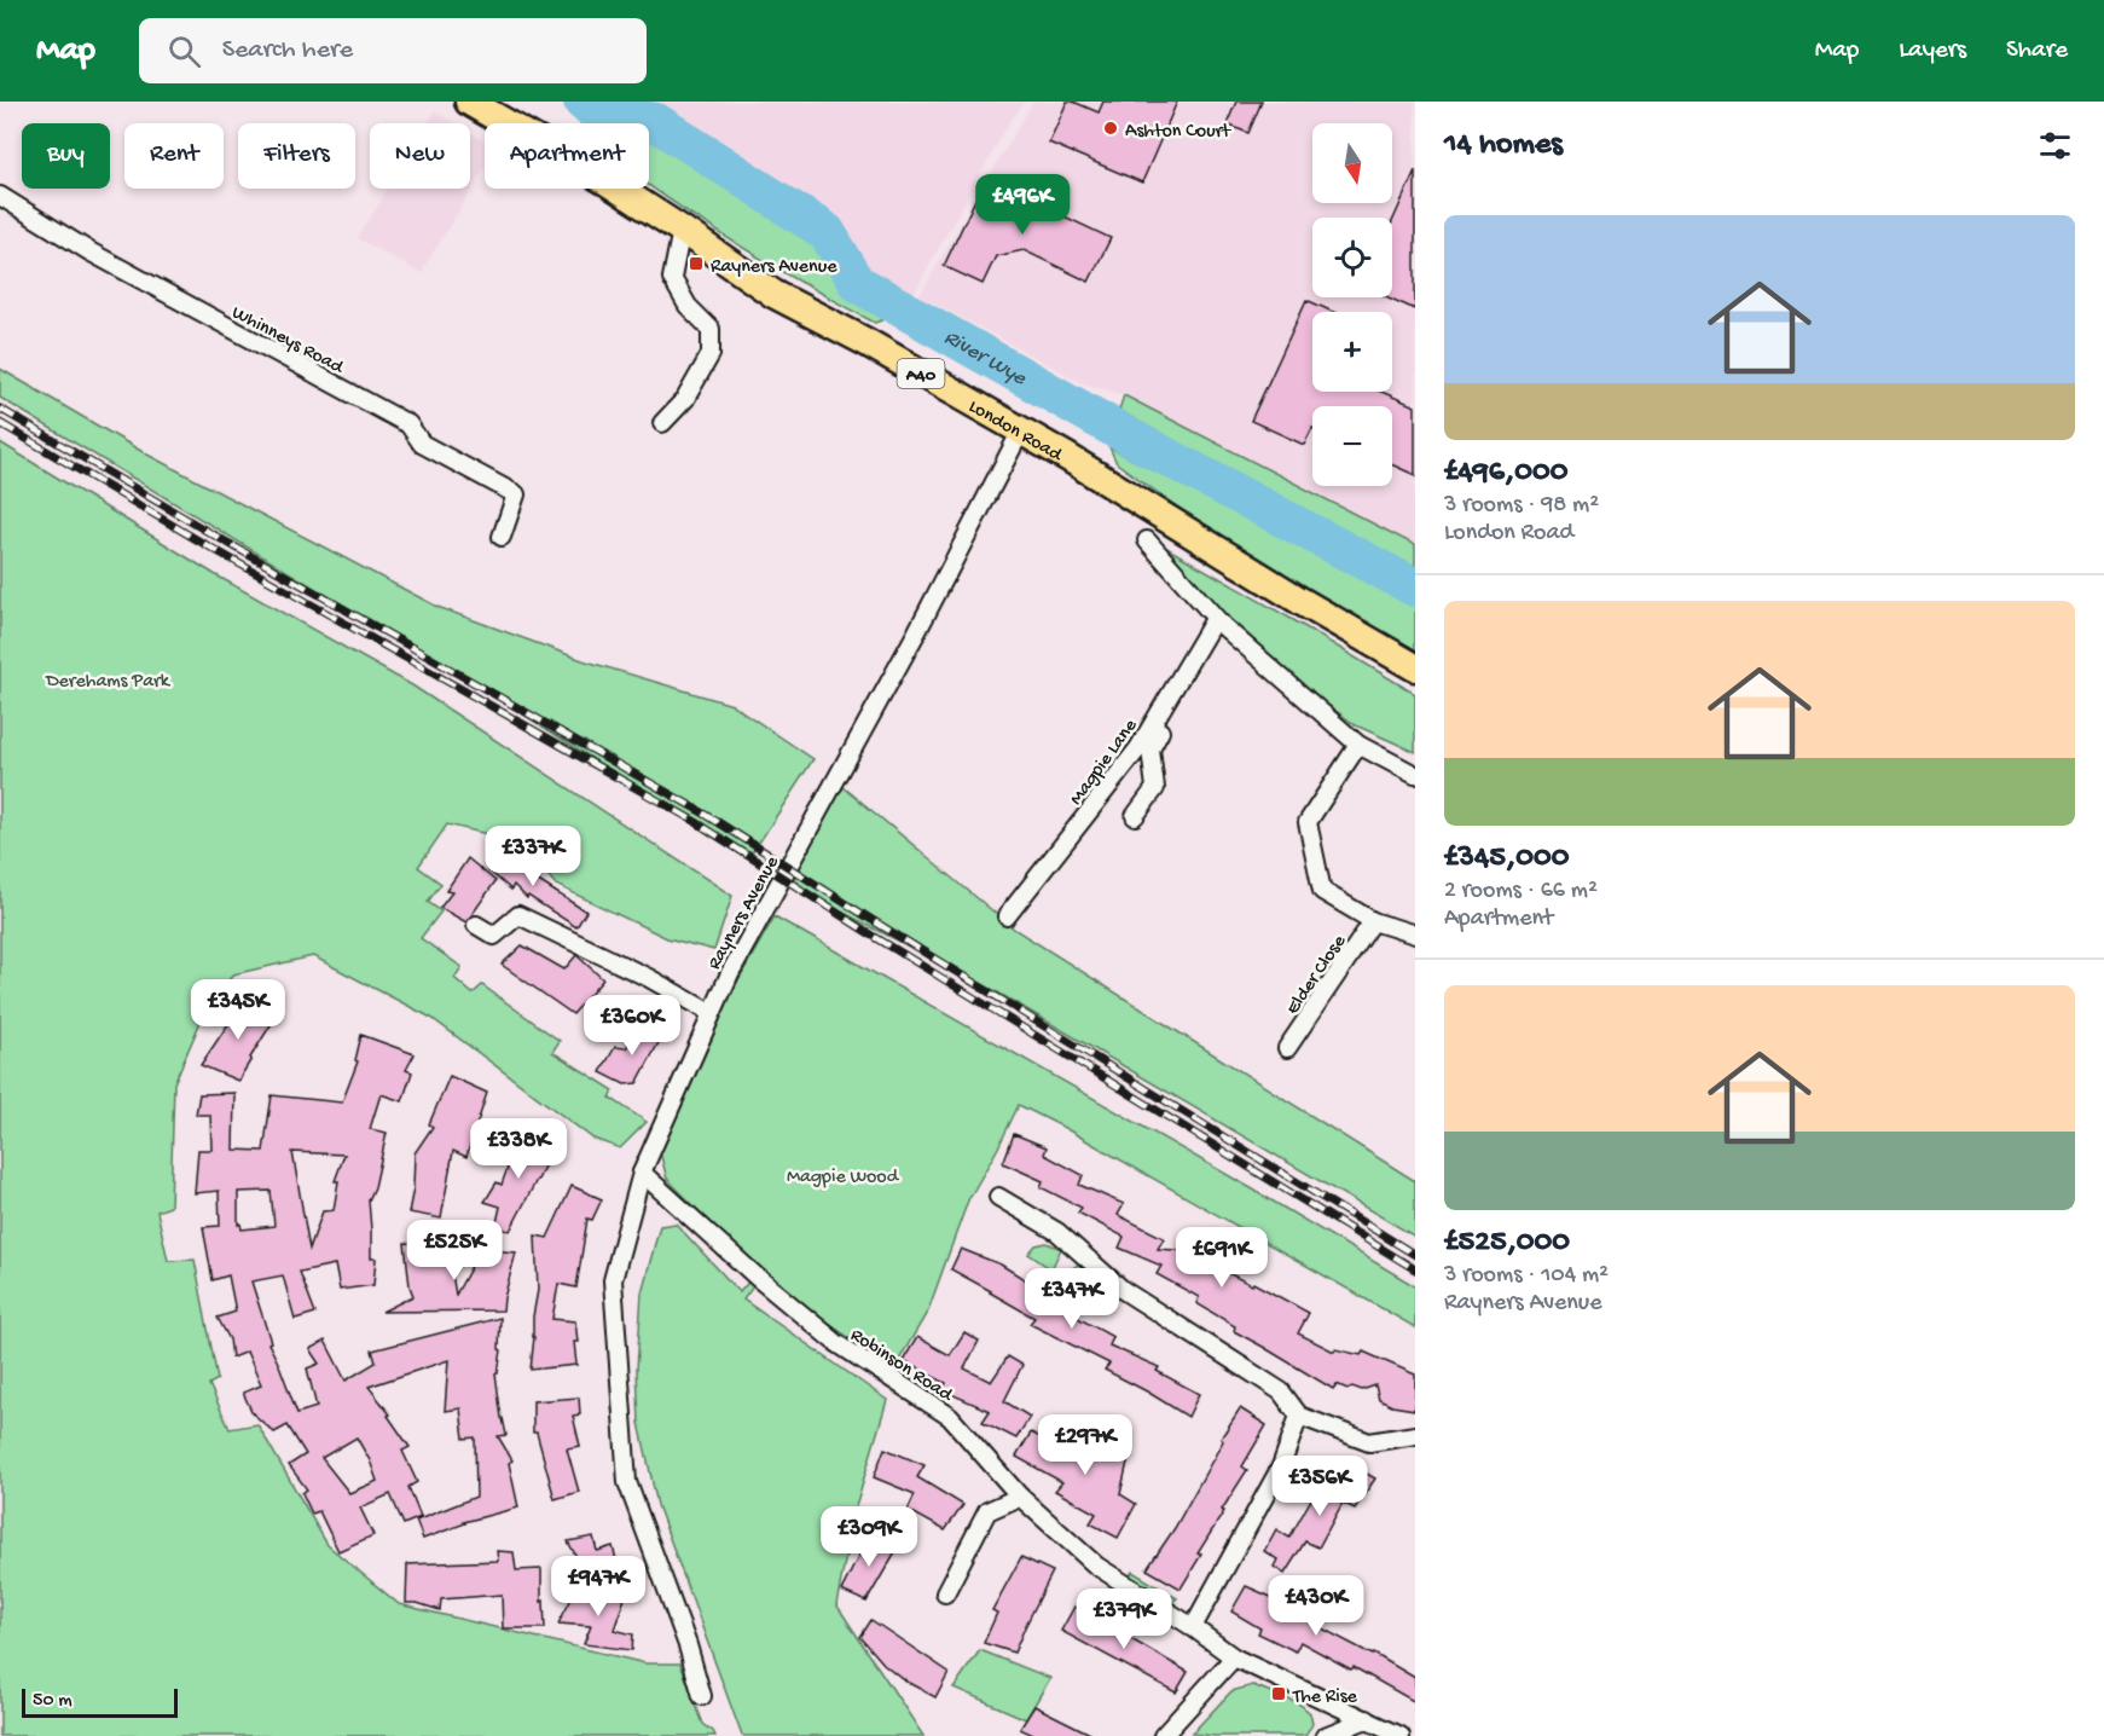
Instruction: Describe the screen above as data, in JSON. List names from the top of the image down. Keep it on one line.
{"streets":{"main road":["A40","London Road"],"street":["Whinneys Road","Magpie Lane","Rayners Avenue","Elder Close","Robinson Road"]},"crossings":[["London Road","Rayners Avenue"],["Rayners Avenue","Robinson Road"]],"water":["River Wye"],"parks":["Derehams Park","Magpie Wood"],"places":{"other":["Ashton Court"],"transit":["Rayners Avenue","The Rise"]},"scale_bar":"50 m","north":"bottom","page":{"header":"Map","search":"Search here","nav":["Map","Layers","Share"],"heading":"14 homes","map_buttons":["+","−"],"chip":["Buy","Rent","Filters","New","Apartment"],"price":["£496K","£337K","£345K","£360K","£338K","£525K","£691K","£347K","£297K","£356K","£309K","£947K","£430K","£379K"],"list":[{"name":"£496,000","note":"3 rooms · 98 m² · London Road"},{"name":"£345,000","note":"2 rooms · 66 m² · Apartment"},{"name":"£525,000","note":"3 rooms · 104 m² · Rayners Avenue"}],"scale":"50 m"}}
